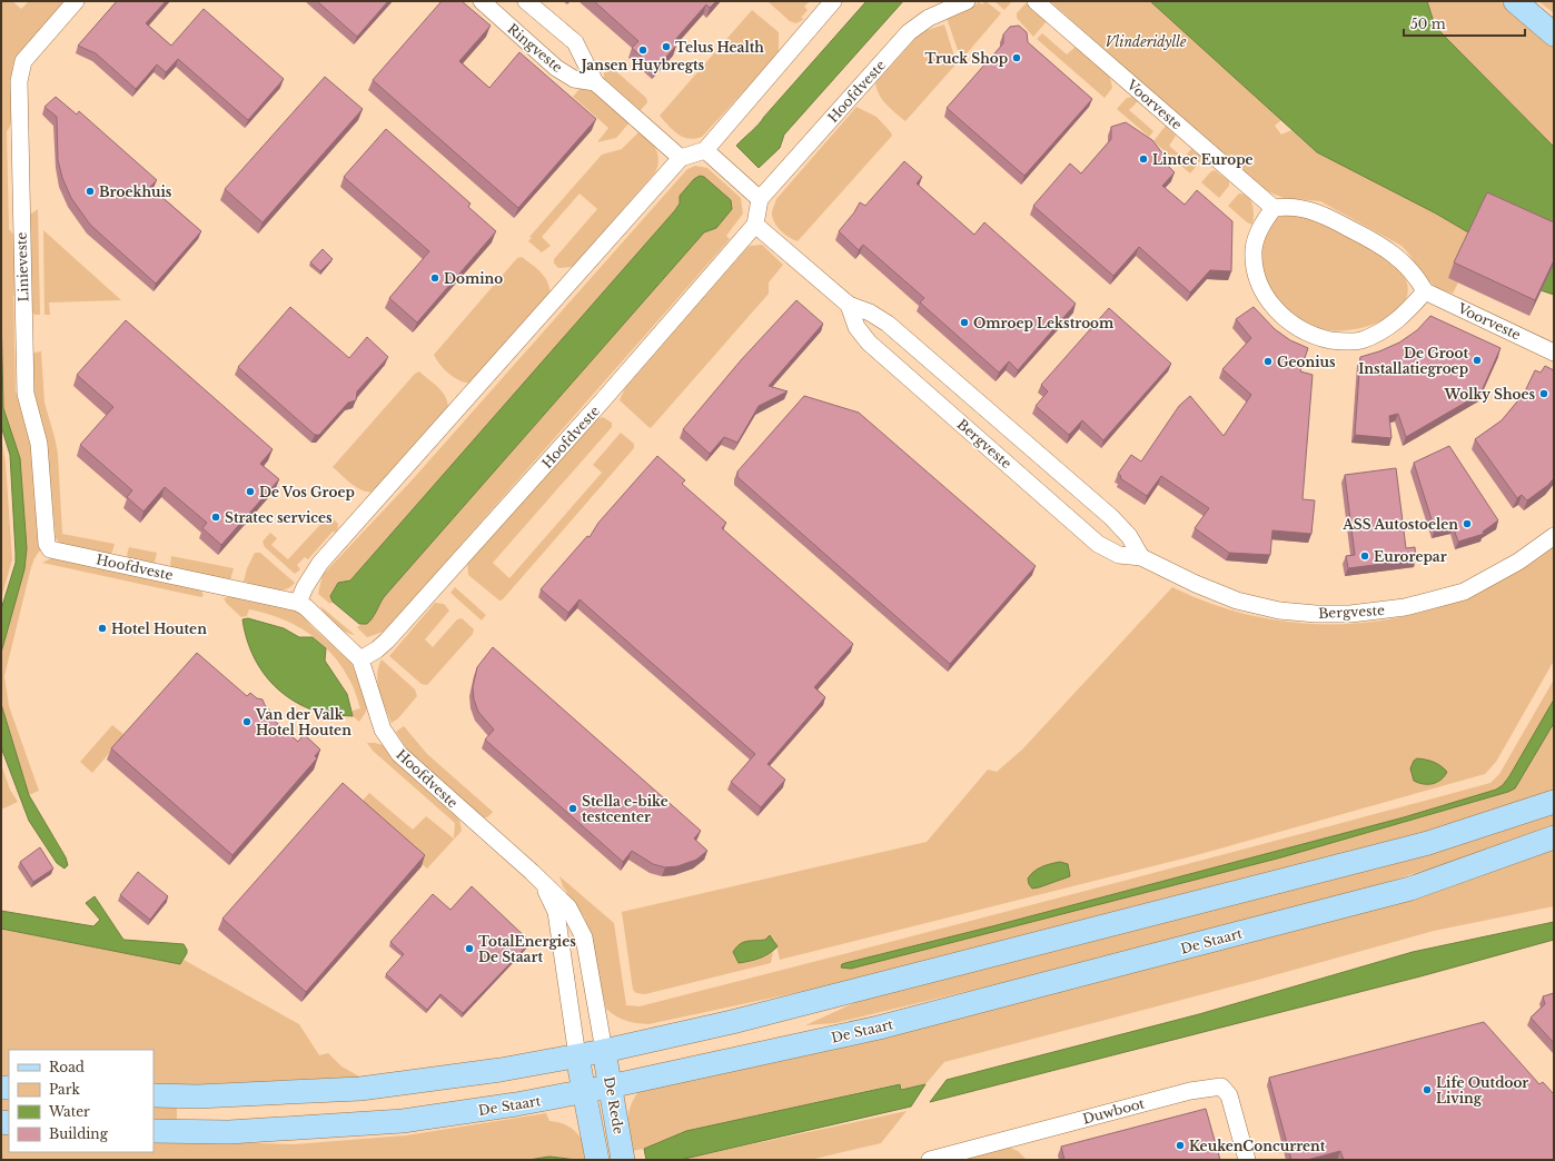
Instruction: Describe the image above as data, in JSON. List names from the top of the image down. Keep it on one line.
{"streets":{"main road":["De Staart","De Rede"],"street":["Ringveste","Hoofdveste","Voorveste","Linieveste","Bergveste","Duwboot"]},"crossings":[["Hoofdveste","Linieveste"],["Hoofdveste","Bergveste"],["Hoofdveste","De Rede"],["De Staart","De Rede"]],"parks":["Vlinderidylle"],"places":["Telus Health","Jansen Huybregts","Truck Shop","Lintec Europe","Broekhuis","Domino","Omroep Lekstroom","De Groot Installatiegroep","Geonius","Wolky Shoes","De Vos Groep","Stratec services","ASS Autostoelen","Eurorepar","Hotel Houten","Van der Valk Hotel Houten","Stella e-bike testcenter","TotalEnergies De Staart","Life Outdoor Living","KeukenConcurrent"],"legend":["Road","Park","Water","Building"],"scale_bar":"50 m"}
